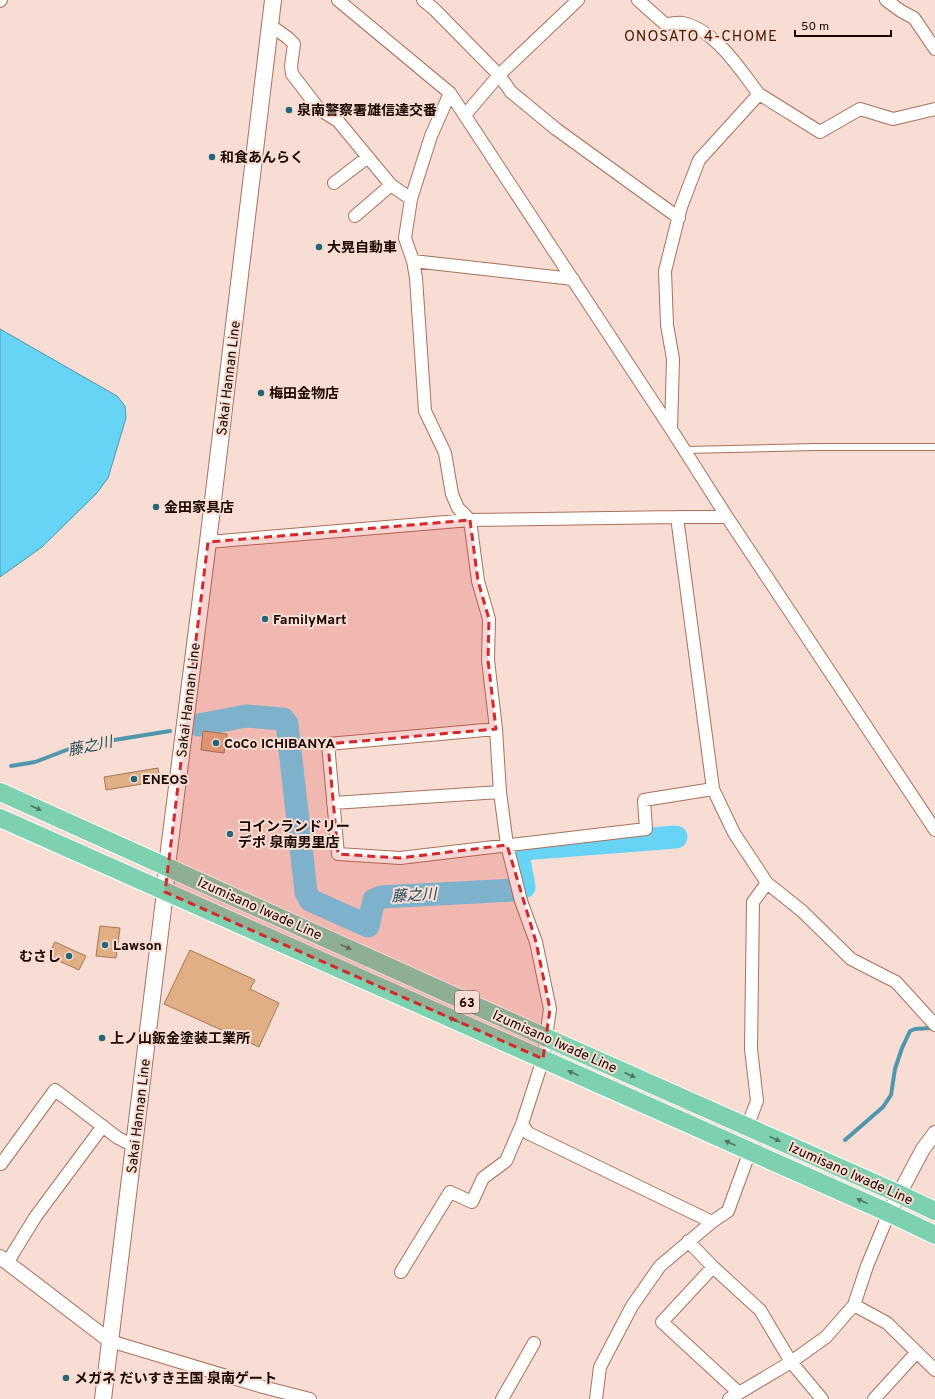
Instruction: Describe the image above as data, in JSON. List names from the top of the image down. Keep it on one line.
{"streets":{"main road":["Sakai Hannan Line","Izumisano Iwade Line","63"]},"crossings":[["Sakai Hannan Line","Izumisano Iwade Line"]],"districts":["ONOSATO 4-CHOME"],"water":["藤之川"],"places":["泉南警察署雄信達交番","和食あんらく","大晃自動車","梅田金物店","金田家具店","FamilyMart","CoCo ICHIBANYA","ENEOS","コインランドリー デポ 泉南男里店","Lawson","むさし","上ノ山鈑金塗装工業所","メガネ だいすき王国 泉南ゲート"],"scale_bar":"50 m"}
